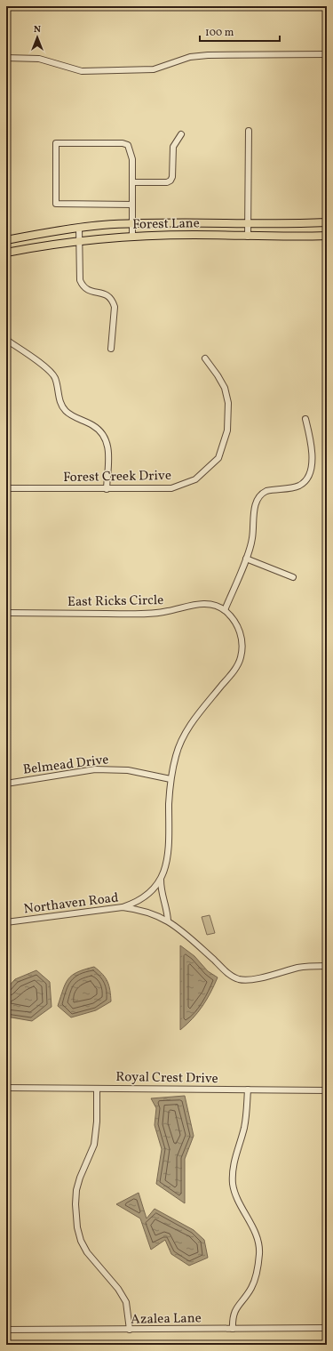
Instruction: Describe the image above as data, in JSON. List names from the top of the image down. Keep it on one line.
{"streets":{"main road":["Forest Lane"],"street":["Forest Creek Drive","East Ricks Circle","Belmead Drive","Northaven Road","Royal Crest Drive","Azalea Lane"]},"crossings":[["East Ricks Circle","Belmead Drive"],["East Ricks Circle","Northaven Road"]],"scale_bar":"100 m","north":"top"}
